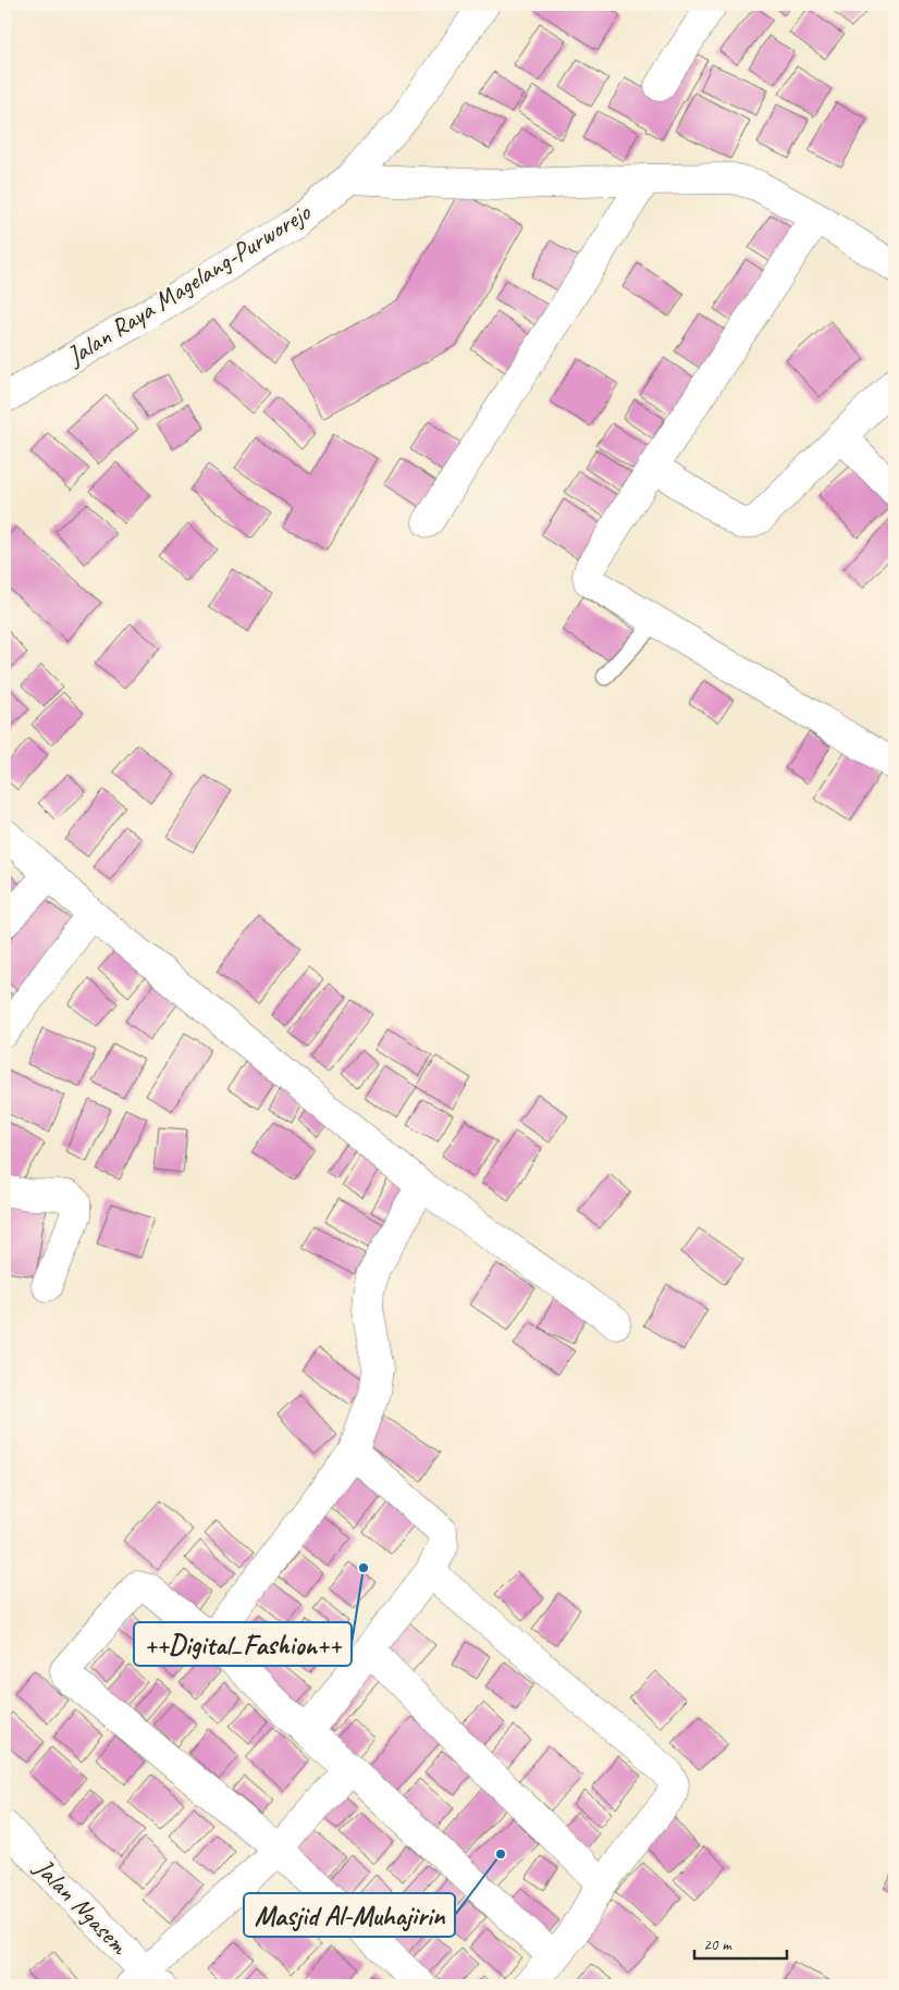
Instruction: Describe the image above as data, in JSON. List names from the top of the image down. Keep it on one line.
{"streets":{"street":["Jalan Raya Magelang-Purworejo","Jalan Ngasem"]},"places":["++Digital_Fashion++","Masjid Al-Muhajirin"],"scale_bar":"20 m"}
